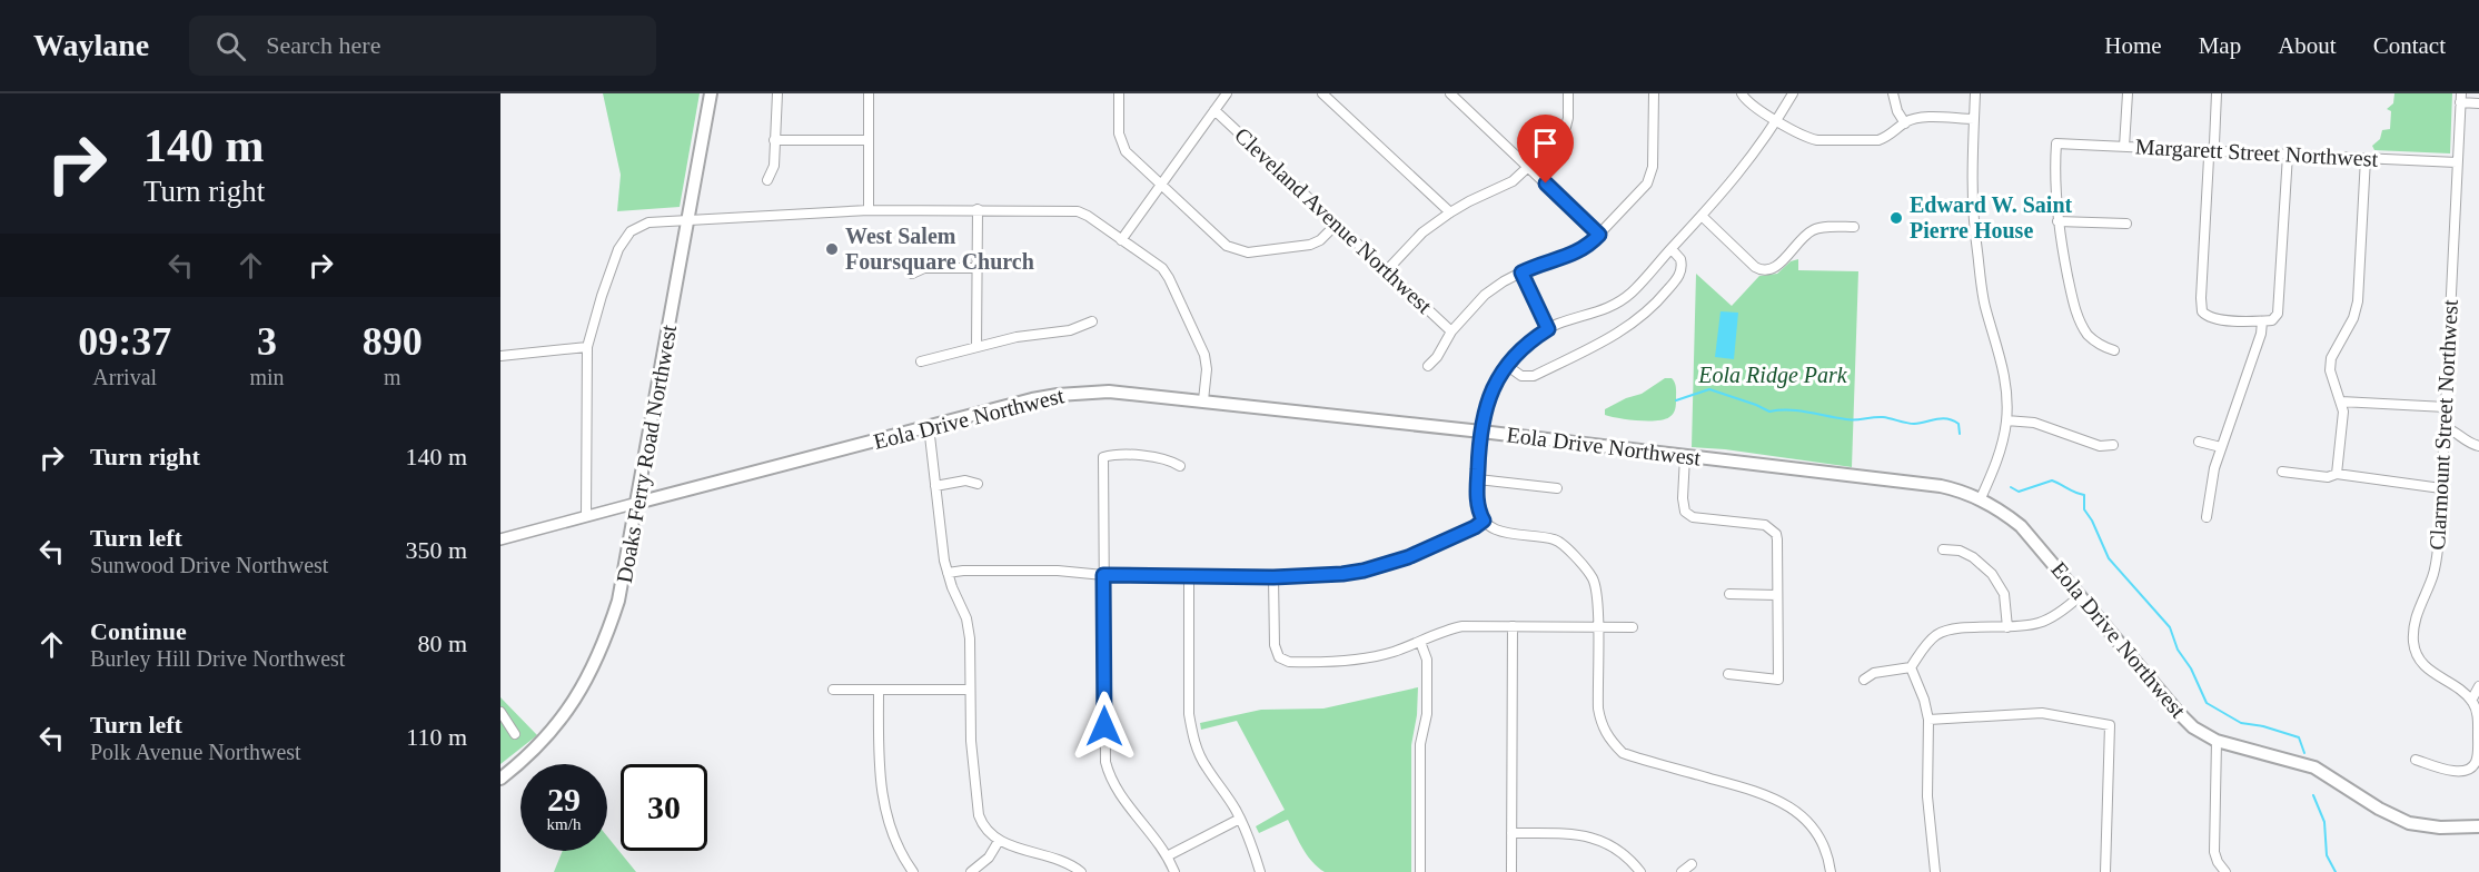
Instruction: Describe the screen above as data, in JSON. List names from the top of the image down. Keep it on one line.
{"streets":{"main road":["Eola Drive Northwest","Doaks Ferry Road Northwest"],"street":["Margarett Street Northwest","Cleveland Avenue Northwest","Clarmount Street Northwest"]},"crossings":[["Margarett Street Northwest","Clarmount Street Northwest"],["Eola Drive Northwest","Doaks Ferry Road Northwest"]],"parks":["Eola Ridge Park"],"places":["Edward W. Saint Pierre House","West Salem Foursquare Church"],"page":{"header":"Waylane","search":"Search here","nav":["Home","Map","About","Contact"],"turn":["140 m","Turn right"],"eta":["09:37","Arrival","3","min","890","m"],"list":[{"name":"Turn right","value":"140 m"},{"name":"Turn left","note":"Sunwood Drive Northwest","value":"350 m"},{"name":"Continue","note":"Burley Hill Drive Northwest","value":"80 m"},{"name":"Turn left","note":"Polk Avenue Northwest","value":"110 m"}],"speed":"29 km/h","limit":"30"}}
